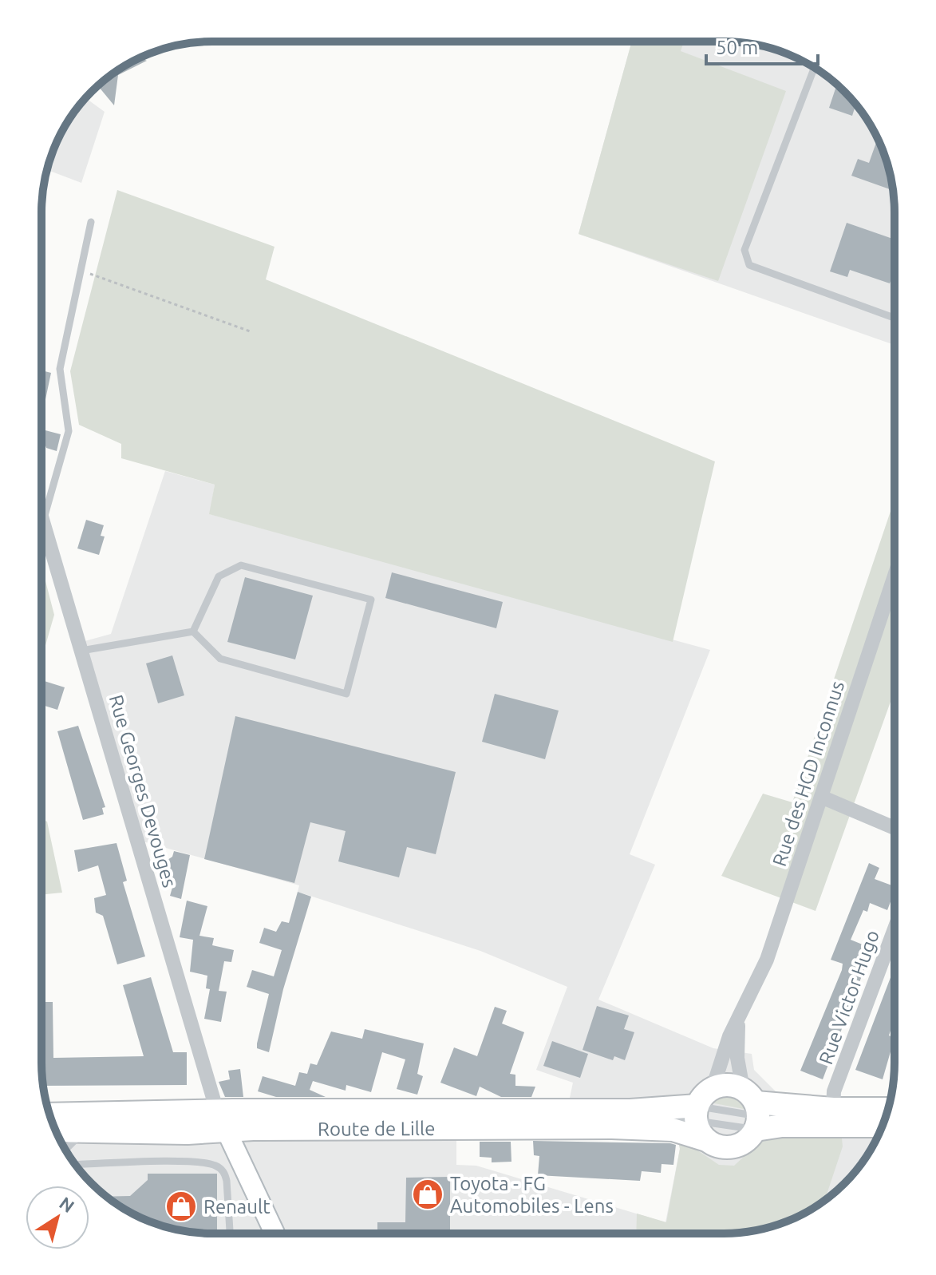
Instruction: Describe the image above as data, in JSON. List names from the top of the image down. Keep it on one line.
{"streets":{"main road":["Route de Lille"],"street":["Rue des HGD Inconnus","Rue Georges Devouges","Rue Victor Hugo"]},"crossings":[["Rue des HGD Inconnus","Route de Lille"],["Rue Georges Devouges","Route de Lille"]],"places":{"shop":["Toyota - FG Automobiles - Lens","Renault"]},"scale_bar":"50 m","north":"top right"}
